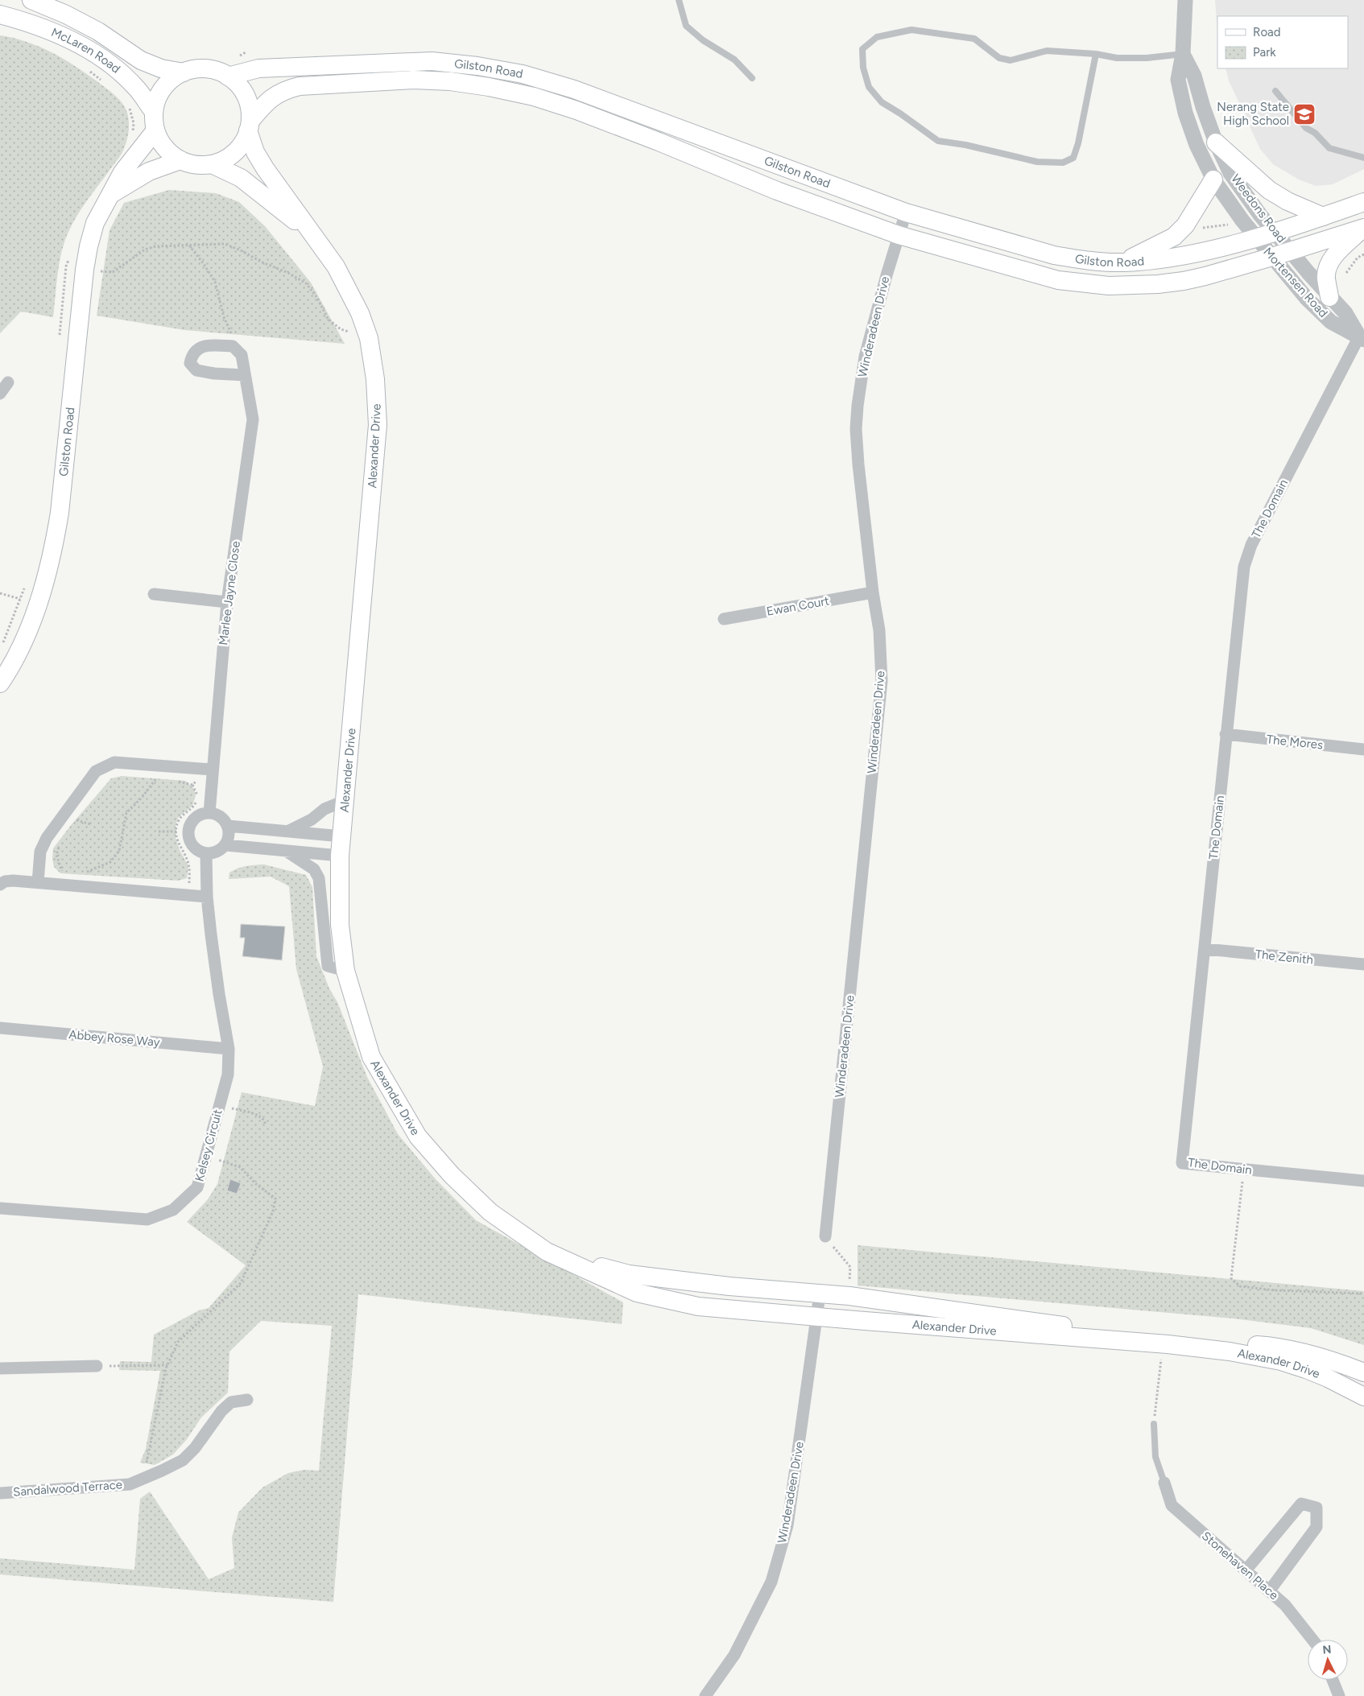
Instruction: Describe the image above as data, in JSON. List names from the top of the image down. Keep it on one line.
{"streets":{"main road":["McLaren Road","Gilston Road","Alexander Drive"],"street":["Weedons Road","Mortensen Road","Winderadeen Drive","The Domain","Marlee Jayne Close","Ewan Court","The Mores","The Zenith","Abbey Rose Way","Kelsey Circuit","Sandalwood Terrace","Stonehaven Place"]},"crossings":[["McLaren Road","Gilston Road"],["McLaren Road","Alexander Drive"],["Gilston Road","Weedons Road"],["Gilston Road","Mortensen Road"],["Gilston Road","Winderadeen Drive"],["Gilston Road","Alexander Drive"],["Weedons Road","Mortensen Road"],["Mortensen Road","The Domain"],["Winderadeen Drive","Alexander Drive"],["Winderadeen Drive","Ewan Court"],["The Domain","The Mores"],["The Domain","The Zenith"],["Marlee Jayne Close","Kelsey Circuit"],["Abbey Rose Way","Kelsey Circuit"]],"places":{"school or university":["Nerang State High School"]},"legend":["Road","Park"],"north":"top"}
